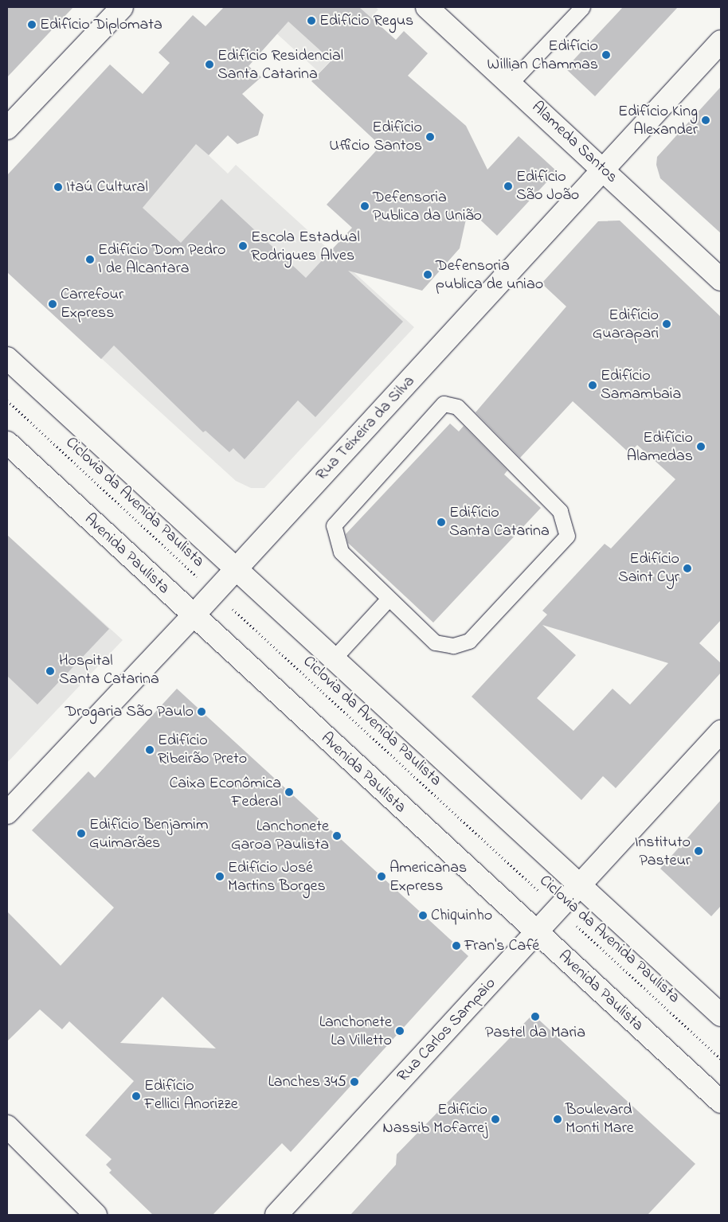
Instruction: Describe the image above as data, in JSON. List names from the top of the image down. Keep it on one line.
{"streets":{"street":["Alameda Santos","Rua Teixeira da Silva","Avenida Paulista","Rua Carlos Sampaio"],"path":["Ciclovia da Avenida Paulista"]},"crossings":[["Alameda Santos","Rua Teixeira da Silva"],["Rua Teixeira da Silva","Ciclovia da Avenida Paulista"],["Rua Teixeira da Silva","Avenida Paulista"],["Ciclovia da Avenida Paulista","Rua Carlos Sampaio"],["Avenida Paulista","Rua Carlos Sampaio"]],"places":["Edifício Regus","Edifício Diplomata","Edifício Willian Chammas","Edifício Residencial Santa Catarina","Edifício King Alexander","Edifício Ufficio Santos","Edifício São João","Itaú Cultural","Defensoria Publica da União","Escola Estadual Rodrigues Alves","Edifício Dom Pedro I de Alcantara","Defensoria publica de uniao","Carrefour Express","Edifício Guarapari","Edifício Samambaia","Edifício Alamedas","Edifício Santa Catarina","Edifício Saint Cyr","Hospital Santa Catarina","Drogaria São Paulo","Edifício Ribeirão Preto","Caixa Econômica Federal","Edifício Benjamim Guimarães","Lanchonete Garoa Paulista","Instituto Pasteur","Edifício José Martins Borges","Americanas Express","Chiquinho","Fran's Café","Pastel da Maria","Lanchonete La Villetto","Lanches 345","Edifício Fellici Anorizze","Edifício Nassib Mofarrej","Boulevard Monti Mare"]}
